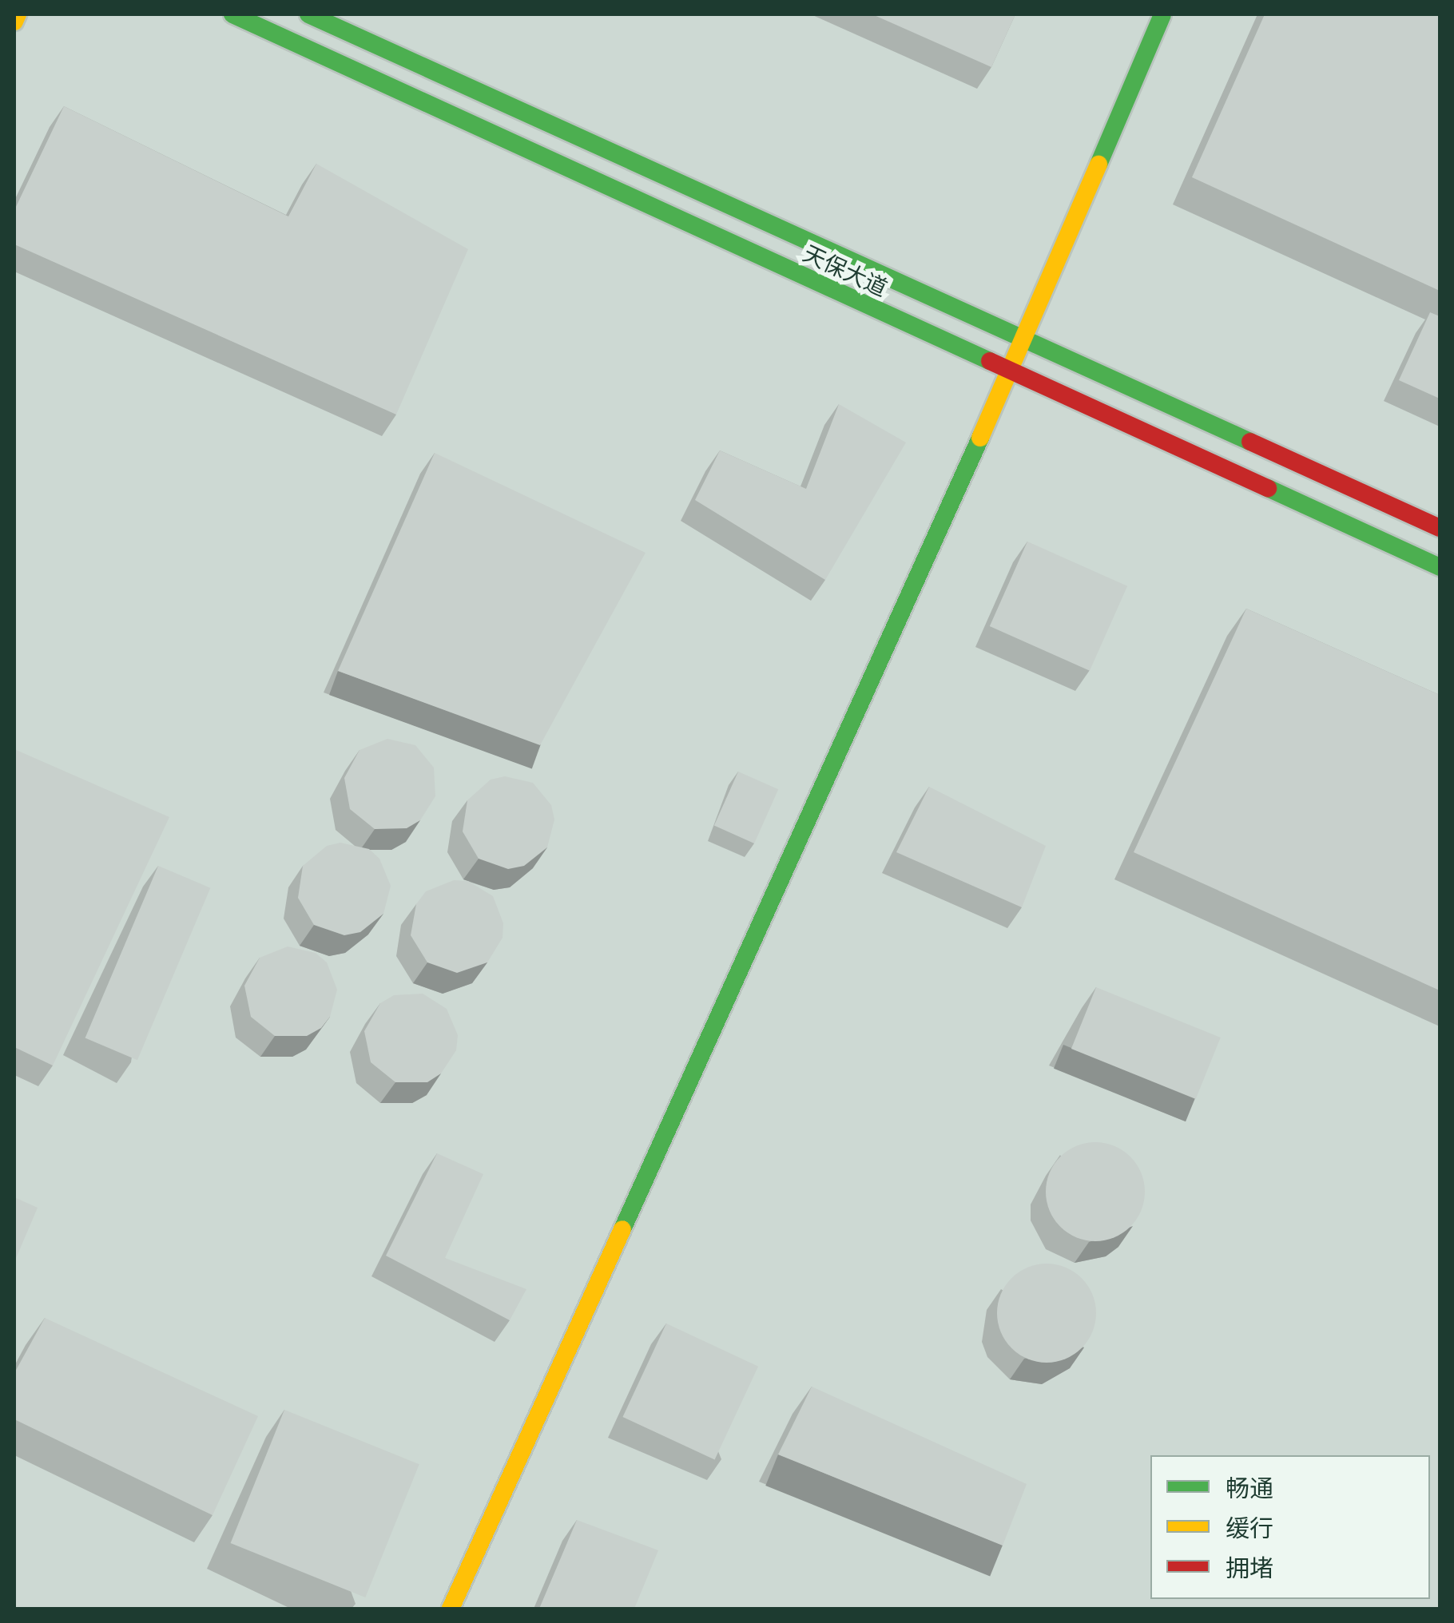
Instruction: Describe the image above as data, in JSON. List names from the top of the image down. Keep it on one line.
{"streets":{"main road":["天保大道"]},"legend":["畅通","缓行","拥堵"]}
